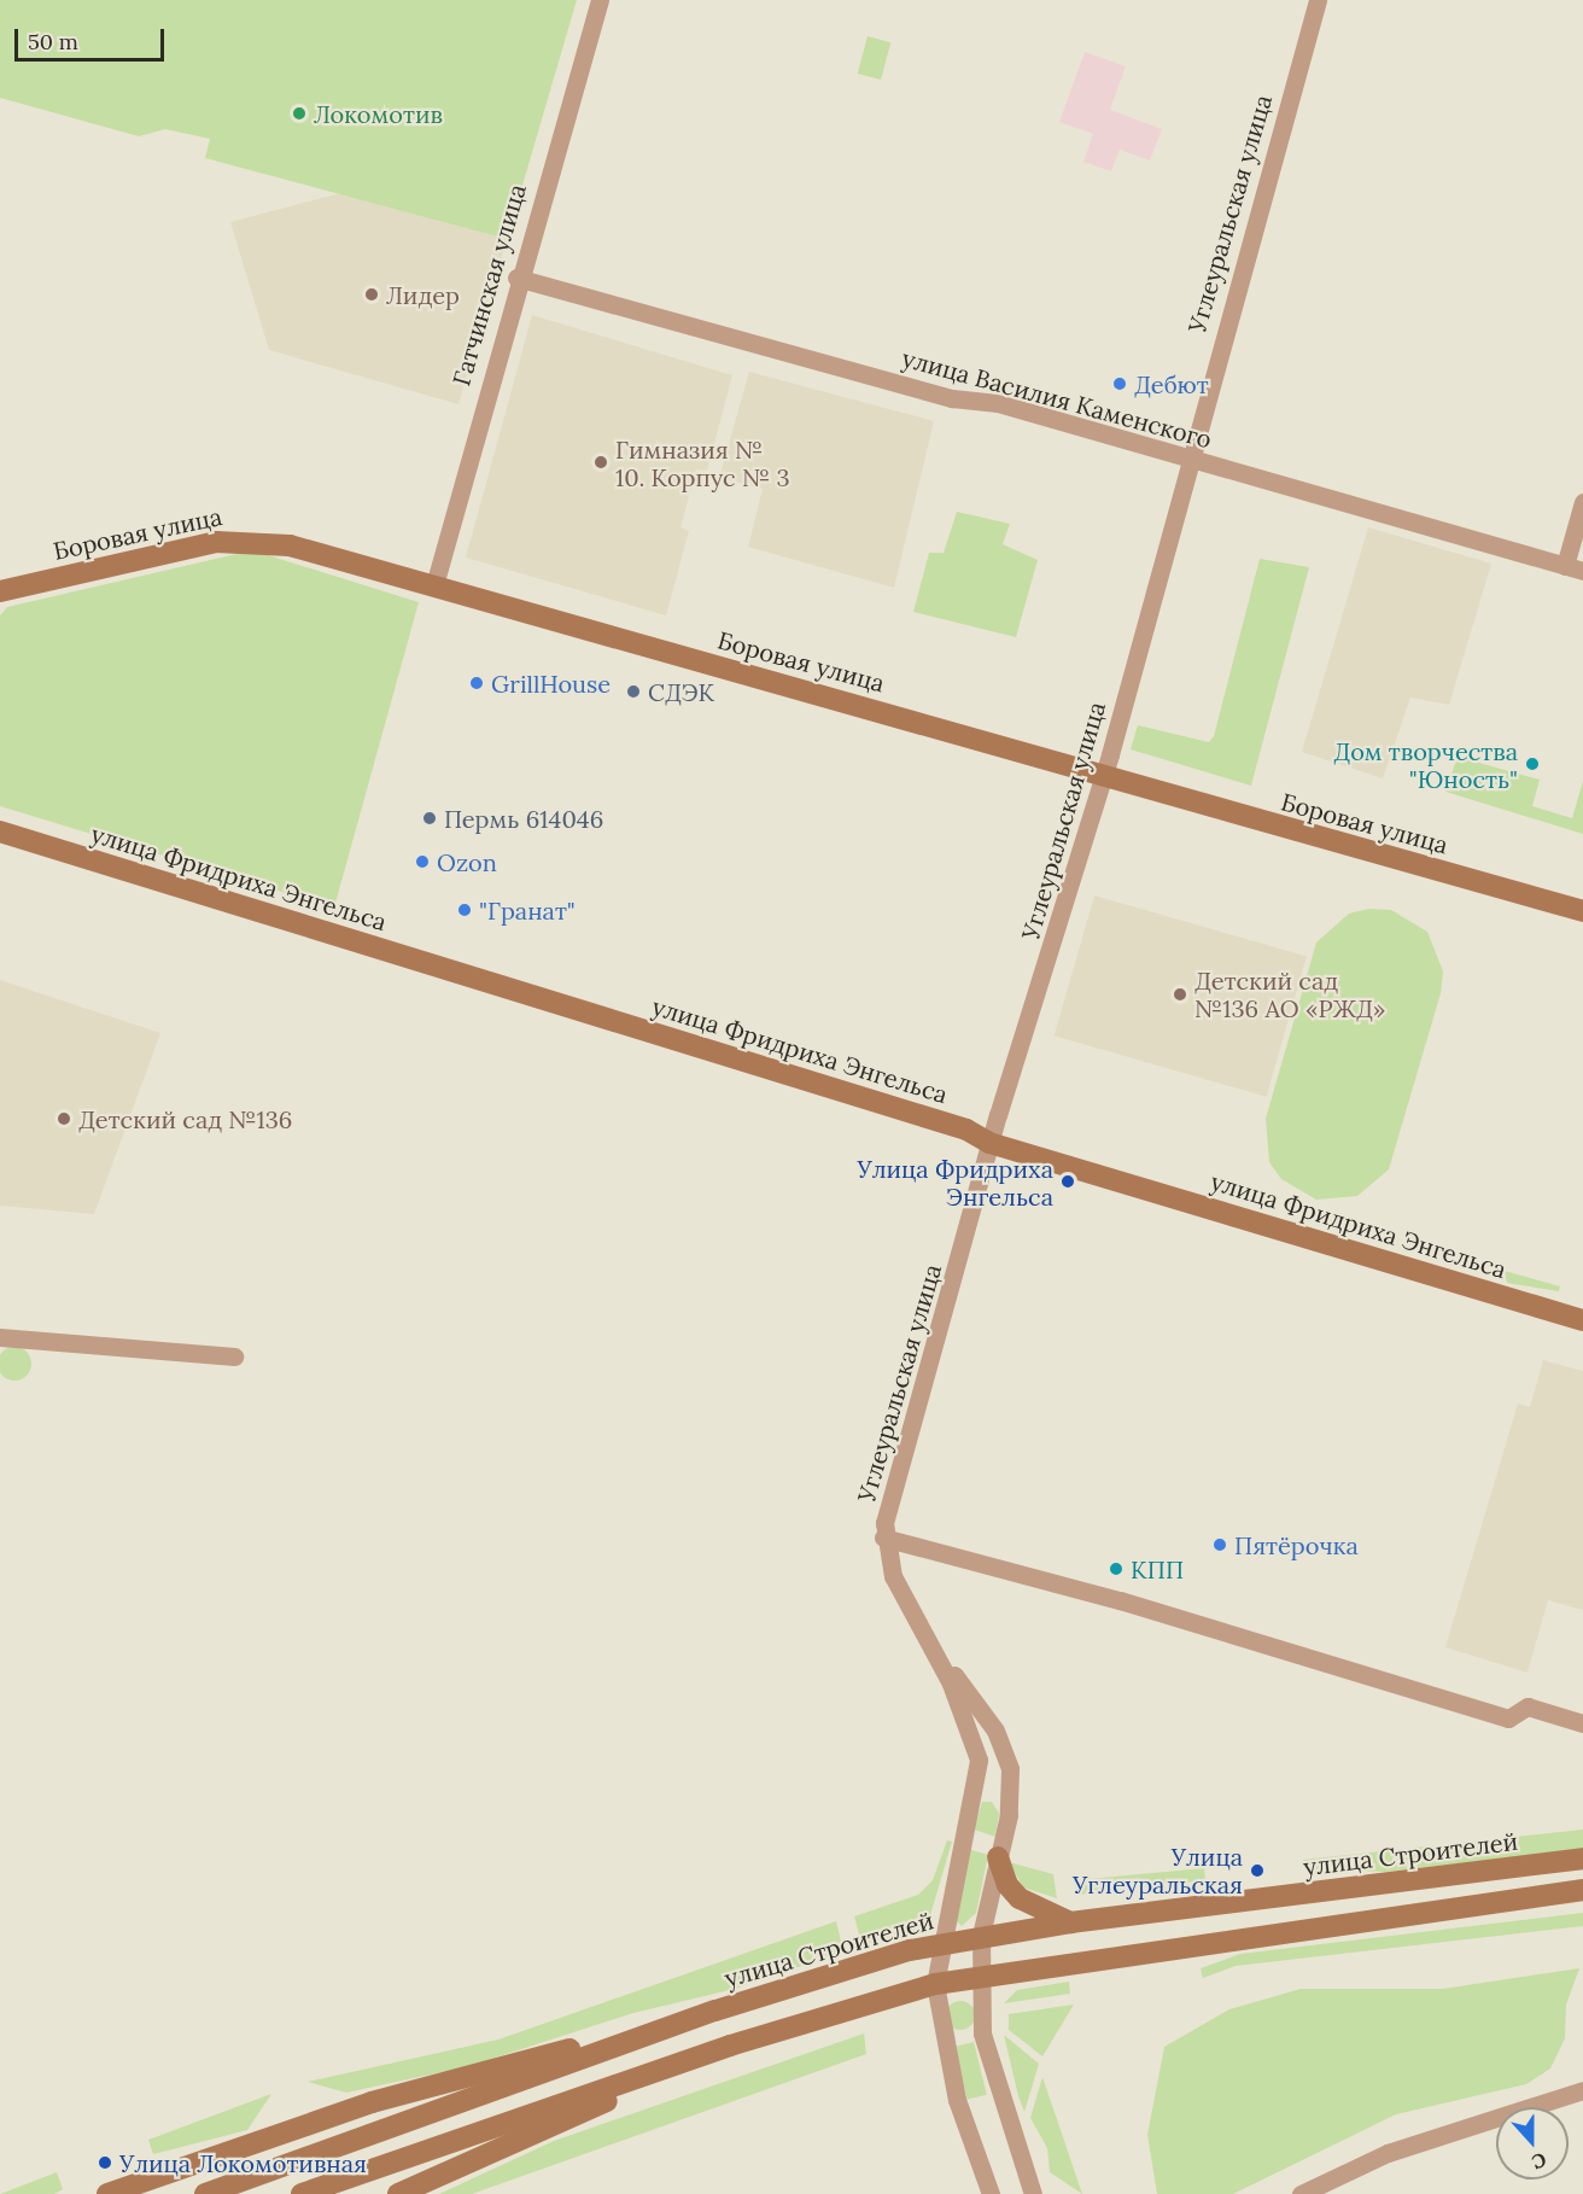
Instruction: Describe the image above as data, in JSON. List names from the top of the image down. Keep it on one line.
{"streets":{"main road":["Боровая улица","улица Фридриха Энгельса","улица Строителей"],"street":["Углеуральская улица","Гатчинская улица","улица Василия Каменского"]},"crossings":[["Углеуральская улица","улица Василия Каменского"],["Углеуральская улица","Боровая улица"],["Углеуральская улица","улица Фридриха Энгельса"],["Гатчинская улица","улица Василия Каменского"],["Гатчинская улица","Боровая улица"]],"places":["Локомотив","Лидер","Дебют","Гимназия № 10. Корпус № 3","GrillHouse","СДЭК","Дом творчества \"Юность\"","Пермь 614046","Ozon","\"Гранат\"","Детский сад №136 АО «РЖД»","Детский сад №136","Улица Фридриха Энгельса","Пятёрочка","КПП","Улица Углеуральская","Улица Локомотивная"],"scale_bar":"50 m","north":"bottom"}
